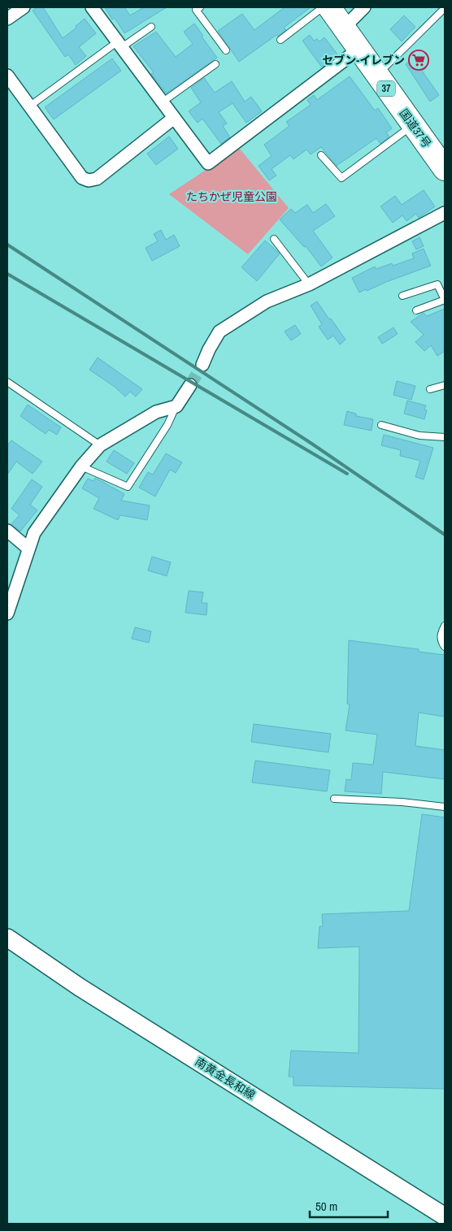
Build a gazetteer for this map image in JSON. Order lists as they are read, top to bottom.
{
  "streets": {
    "highway": ["37", "国道37号"],
    "main road": ["南黄金長和線"]
  },
  "parks": ["たちかぜ児童公園"],
  "places": {
    "supermarket": ["セブン-イレブン"]
  },
  "scale_bar": "50 m"
}
